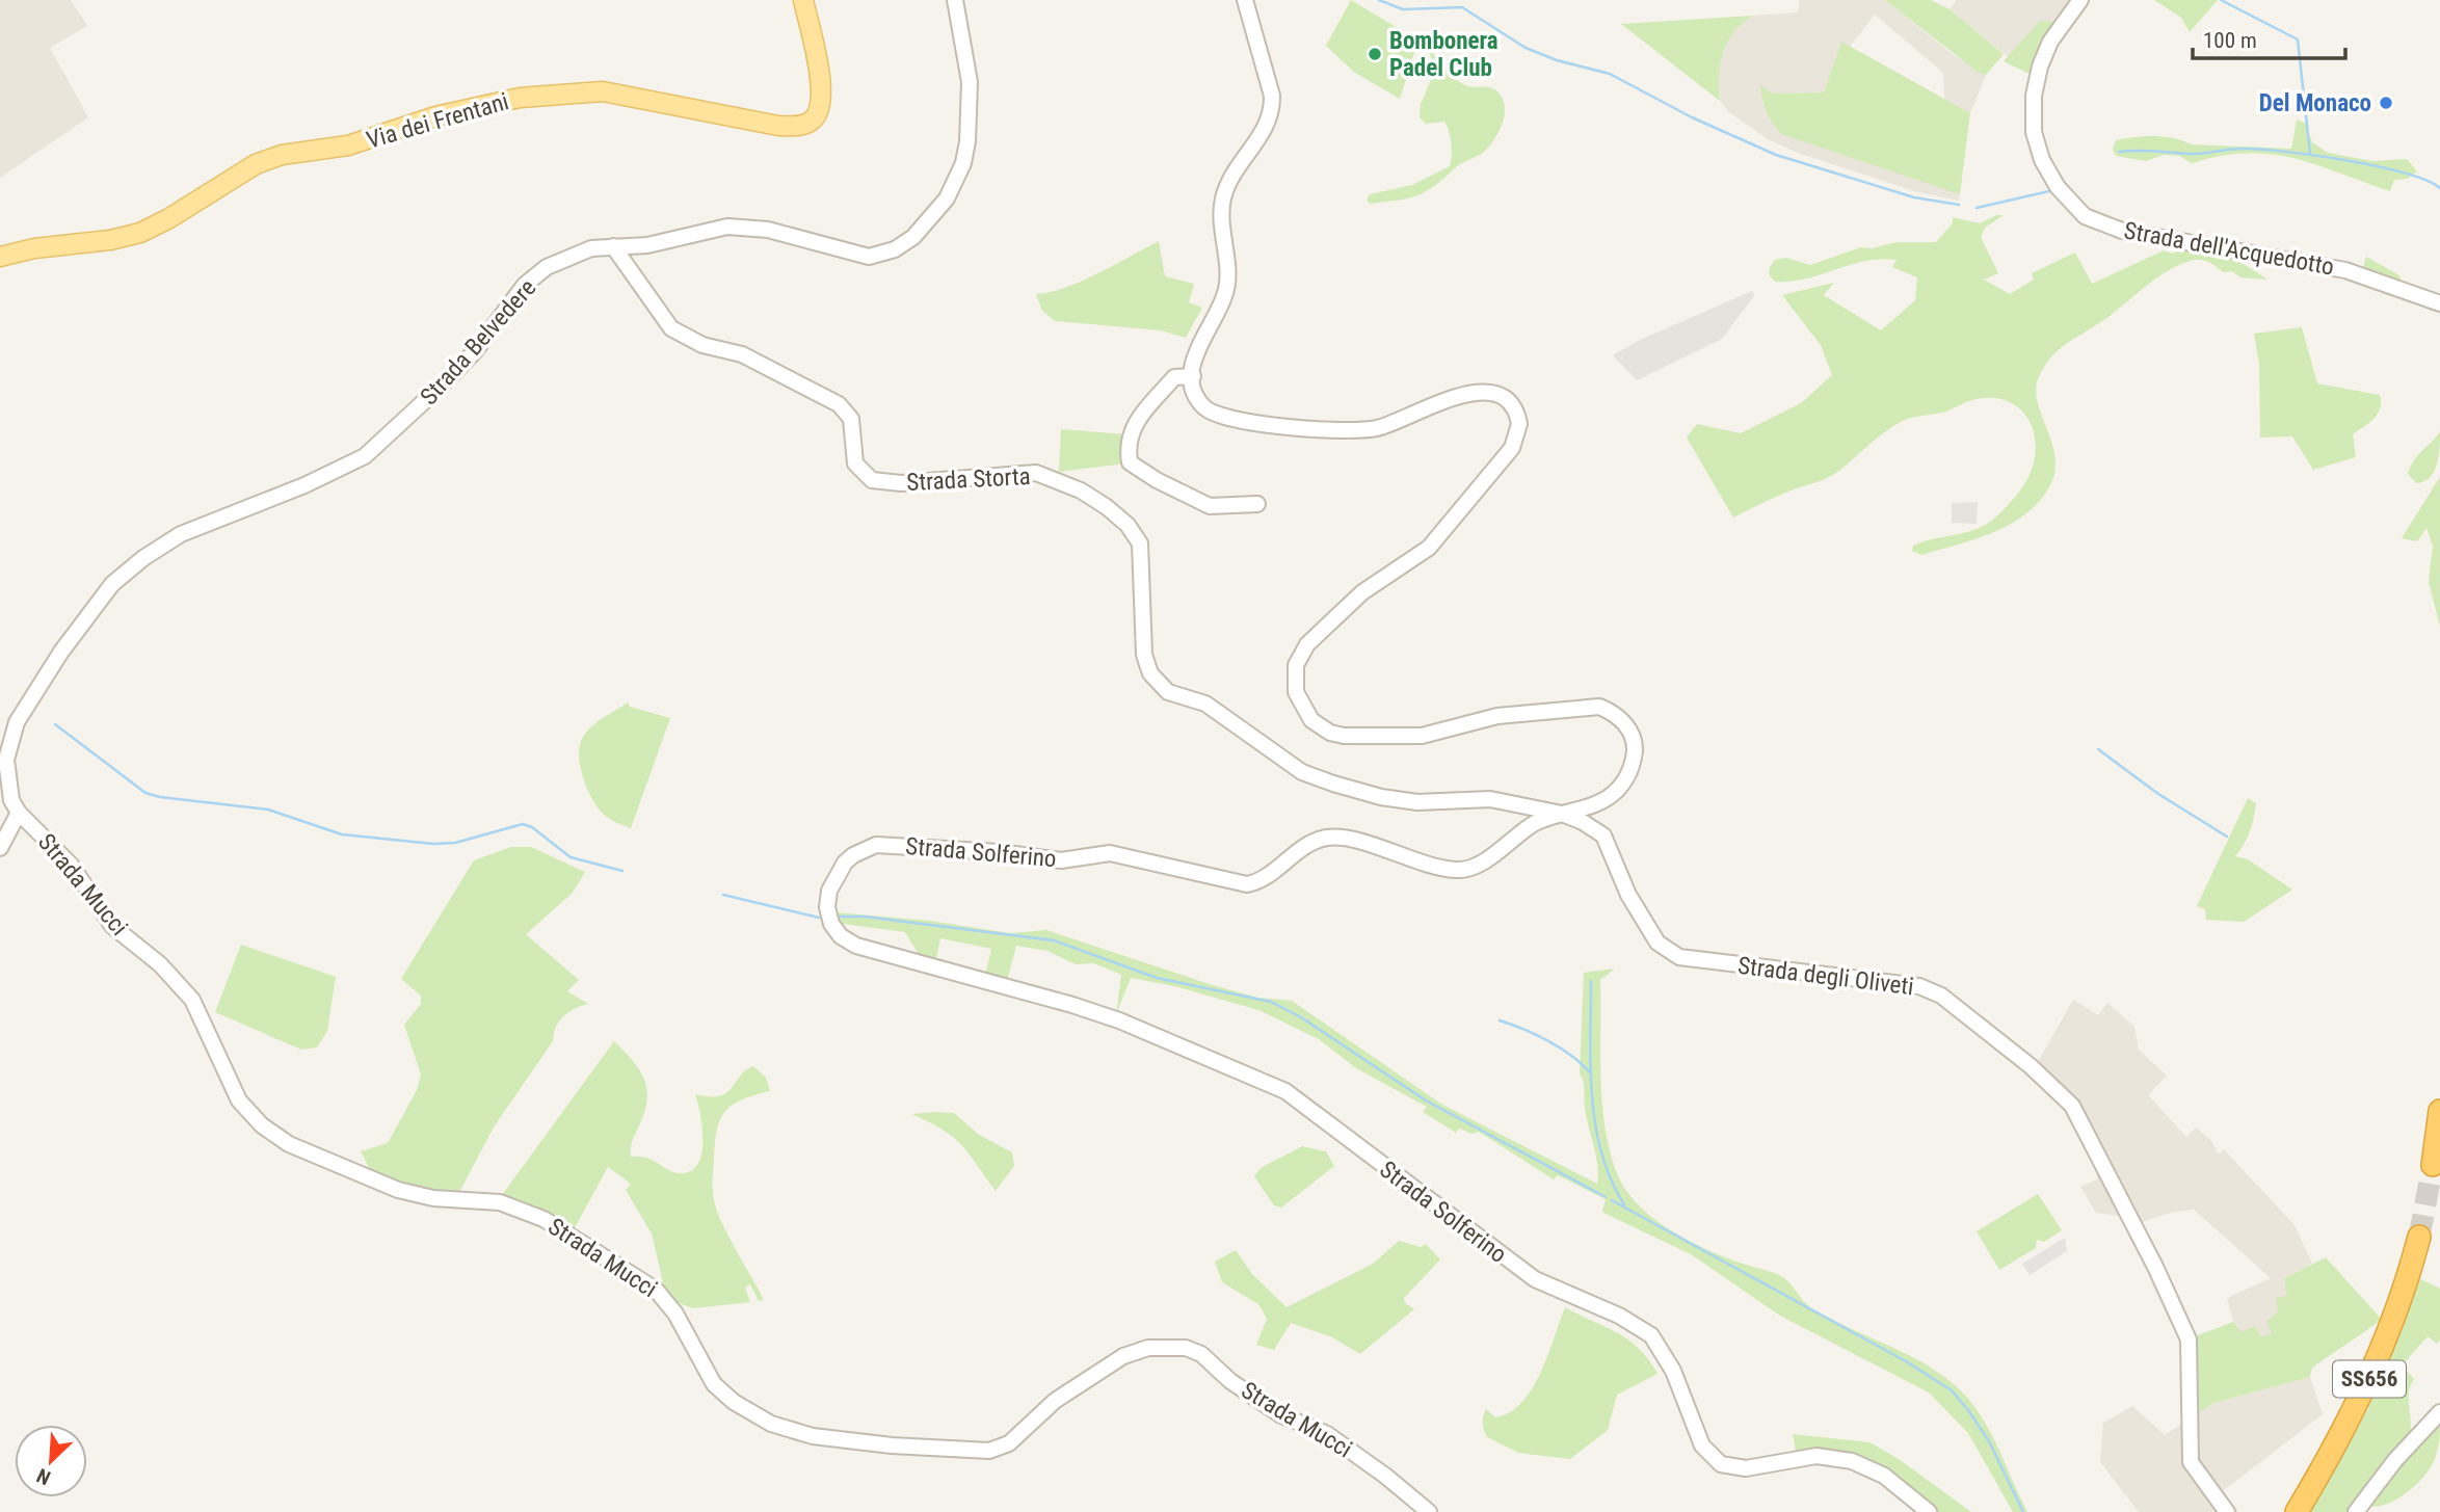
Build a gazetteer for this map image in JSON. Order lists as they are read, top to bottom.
{
  "streets": {
    "highway": ["SS656"],
    "main road": ["Via dei Frentani"],
    "street": [
      "Strada dell'Acquedotto",
      "Strada Belvedere",
      "Strada Storta",
      "Strada Solferino",
      "Strada Mucci",
      "Strada degli Oliveti"
    ]
  },
  "crossings": [
    ["Strada Belvedere", "Strada Storta"],
    ["Strada Belvedere", "Strada Mucci"],
    ["Strada Storta", "Strada Solferino"],
    ["Strada Storta", "Strada degli Oliveti"],
    ["Strada Solferino", "Strada degli Oliveti"]
  ],
  "places": ["Bombonera Padel Club", "Del Monaco"],
  "scale_bar": "100 m",
  "north": "bottom left"
}
